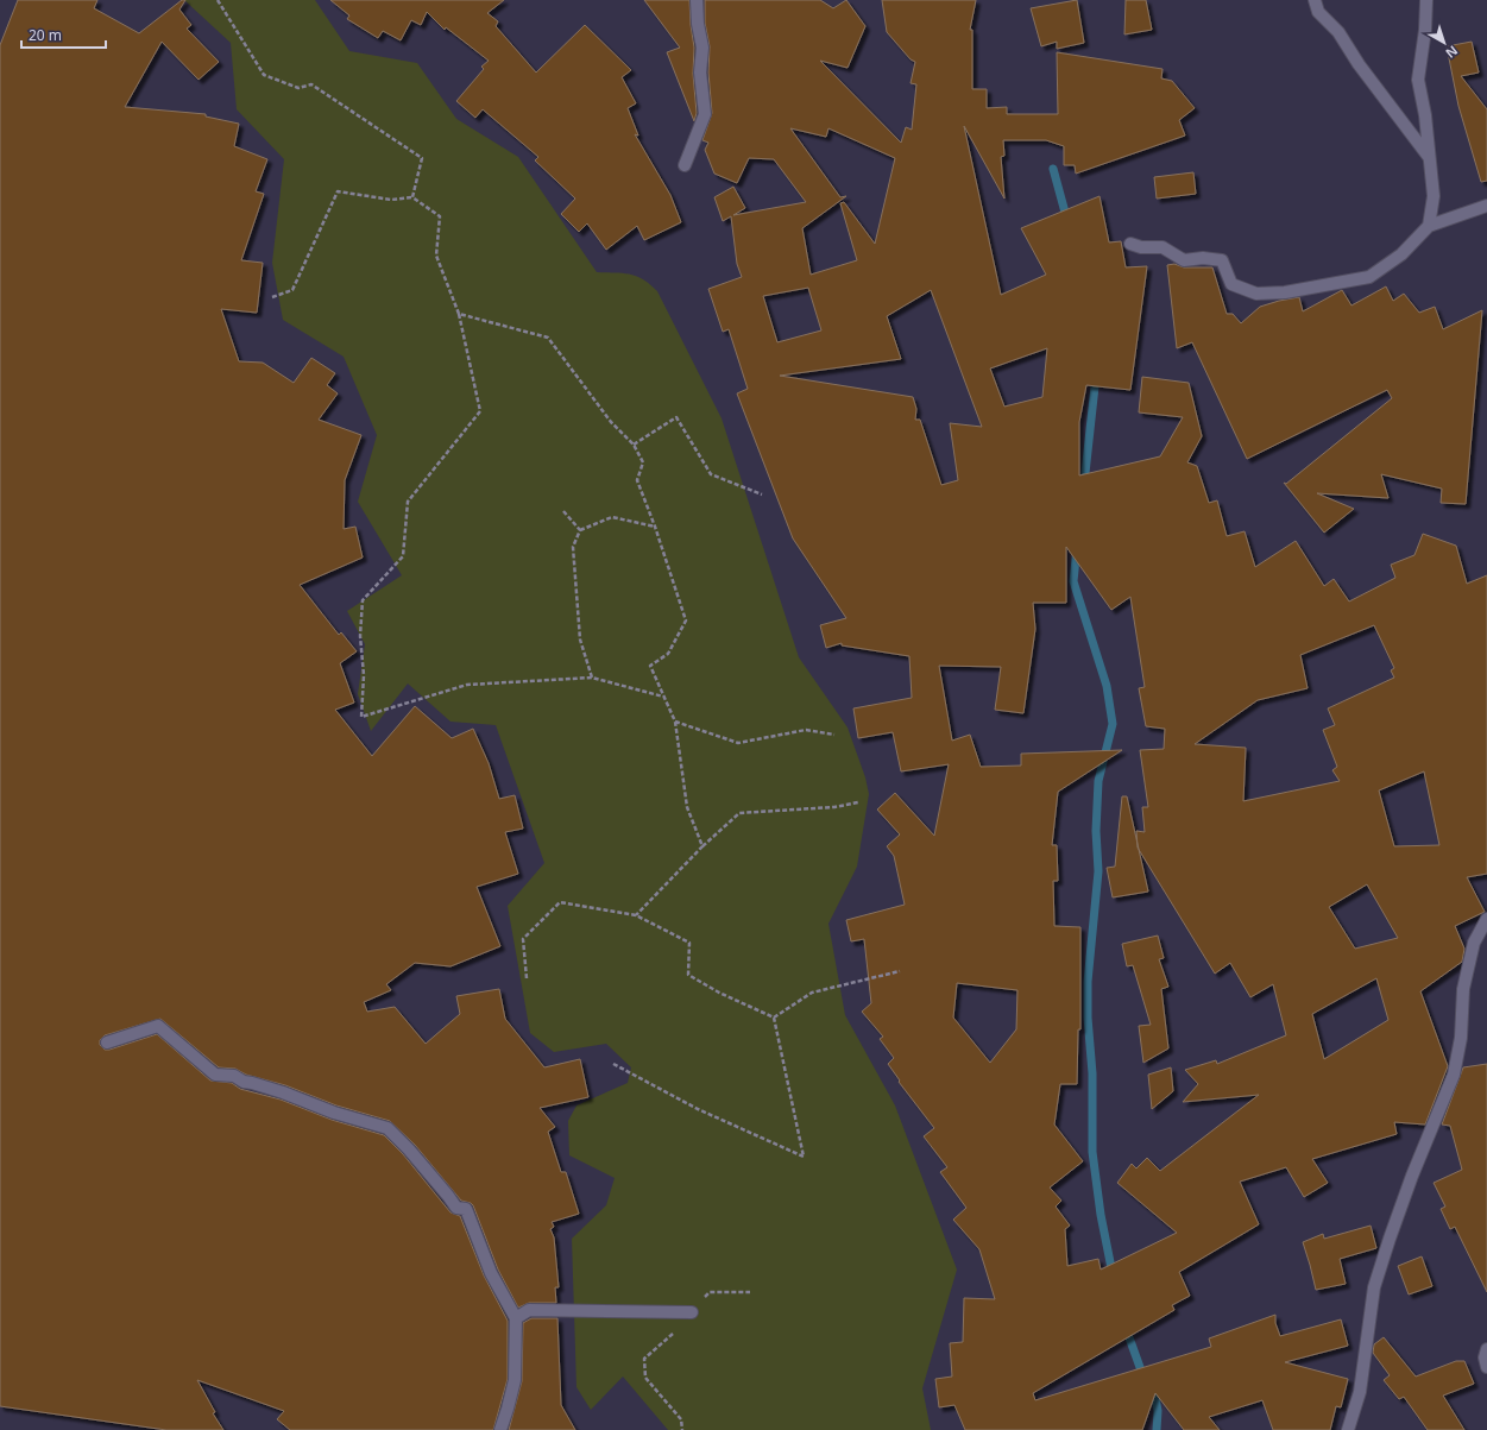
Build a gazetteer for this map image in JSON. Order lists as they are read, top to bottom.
{
  "scale_bar": "20 m",
  "north": "bottom right"
}
